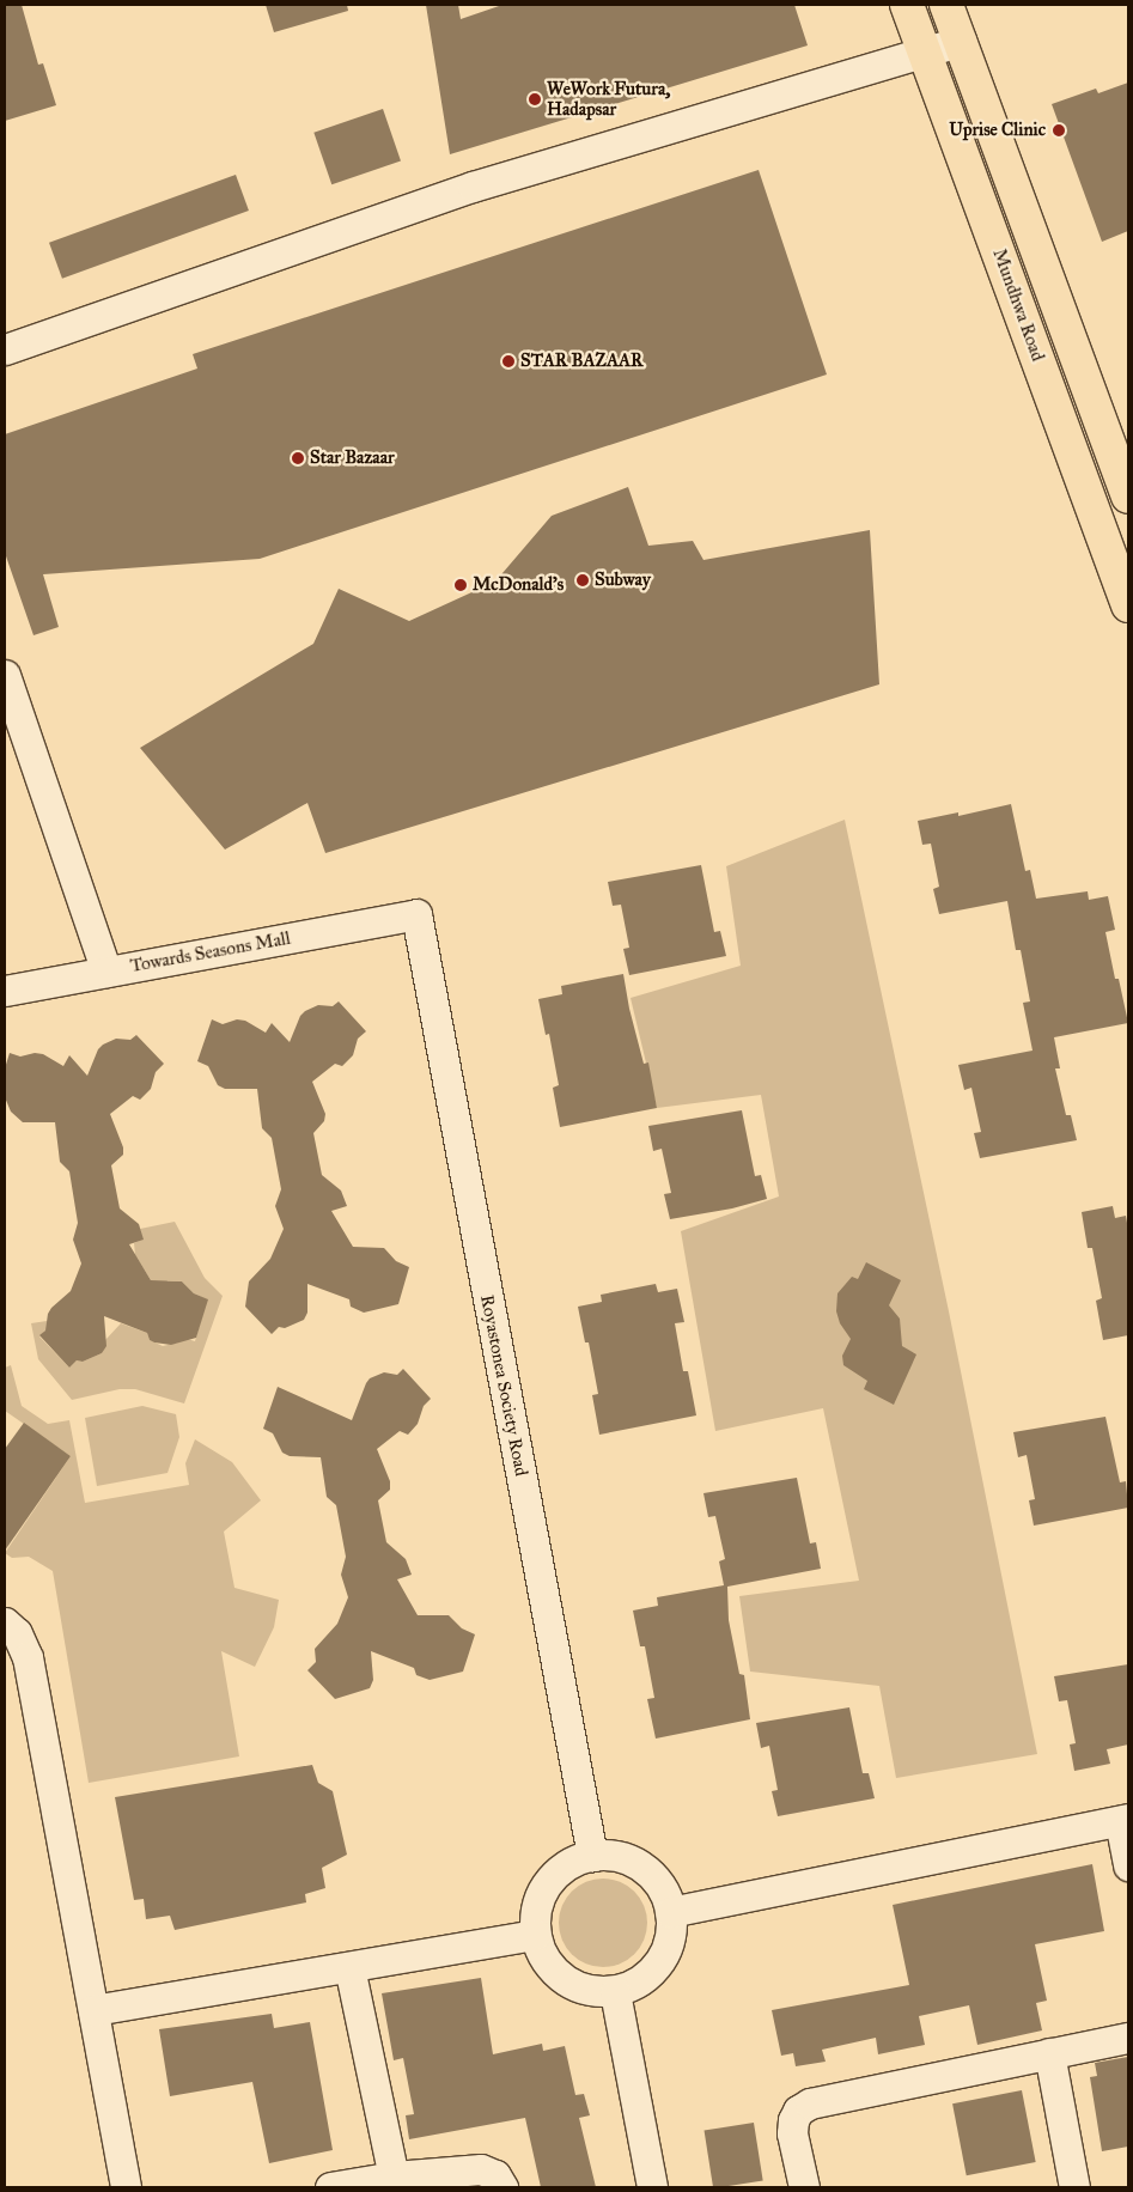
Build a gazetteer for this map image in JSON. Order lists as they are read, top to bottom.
{
  "streets": {
    "highway": ["Mundhwa Road"],
    "street": ["Towards Seasons Mall", "Royastonea Society Road"]
  },
  "crossings": [
    ["Towards Seasons Mall", "Royastonea Society Road"]
  ],
  "places": [
    "WeWork Futura, Hadapsar",
    "Uprise Clinic",
    "STAR BAZAAR",
    "Star Bazaar",
    "Subway",
    "McDonald's"
  ]
}
